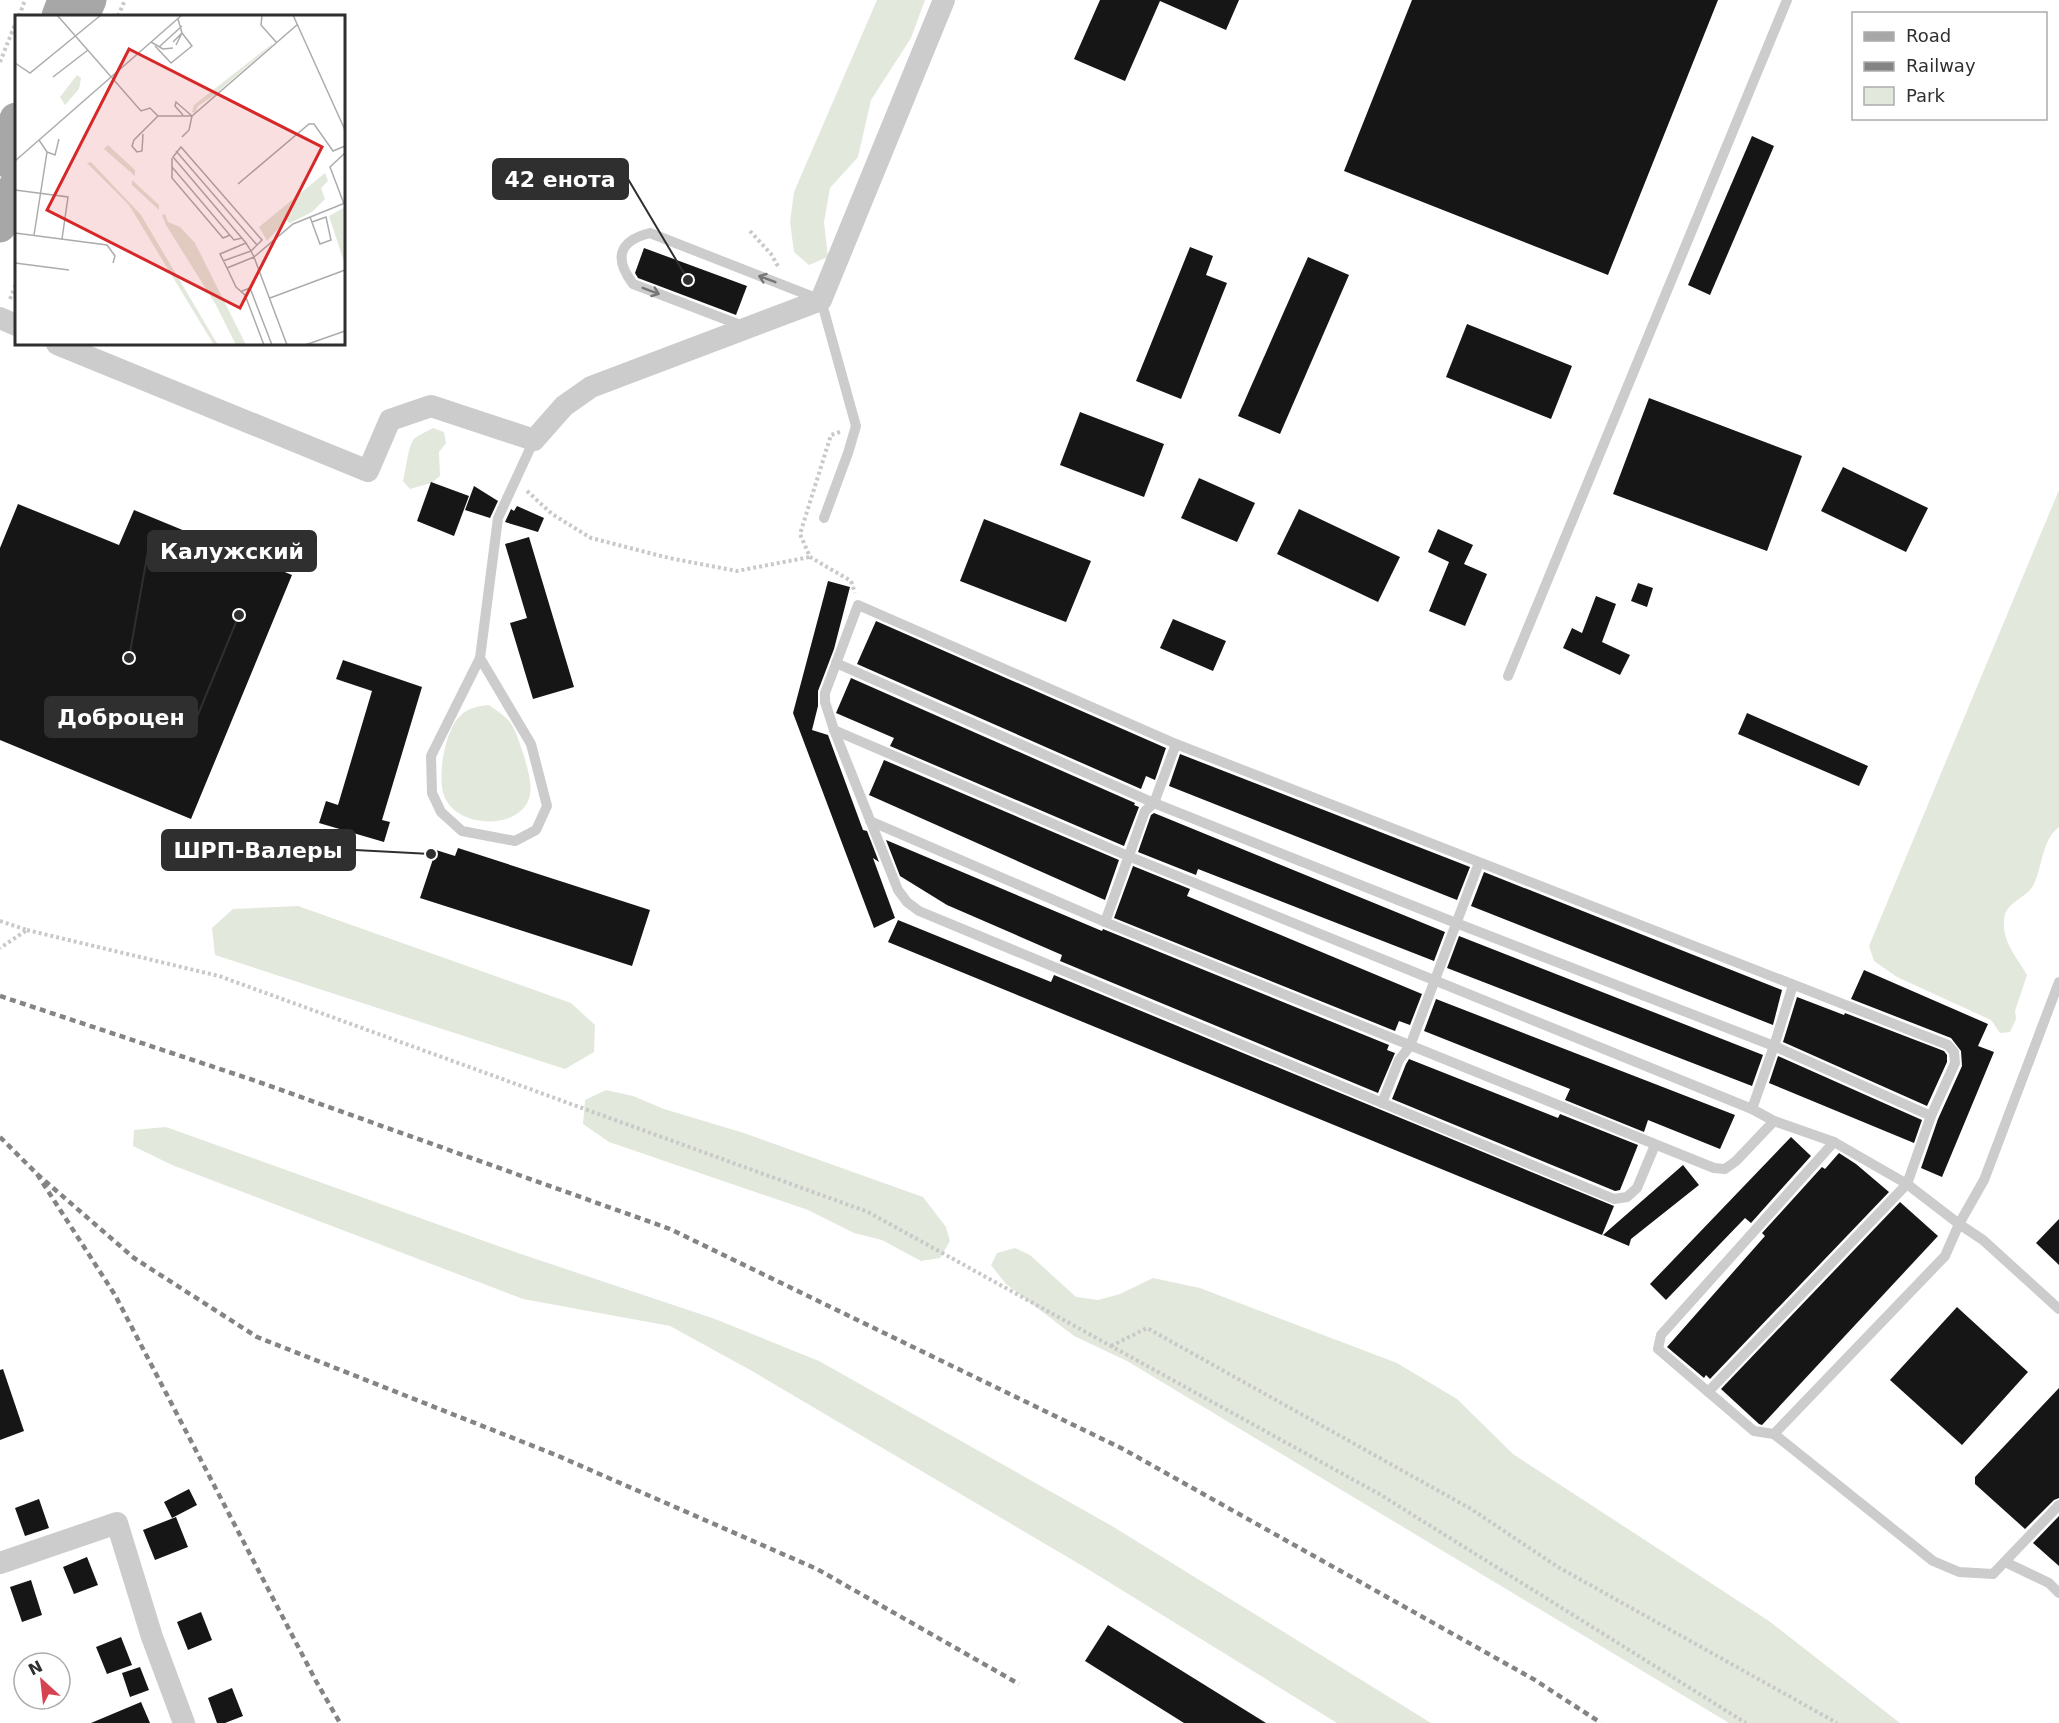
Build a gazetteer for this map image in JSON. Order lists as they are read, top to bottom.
{
  "places": [
    "42 енота",
    "Доброцен",
    "Калужский",
    "ШРП-Валеры"
  ],
  "legend": ["Road", "Railway", "Park"],
  "north": "top left"
}
